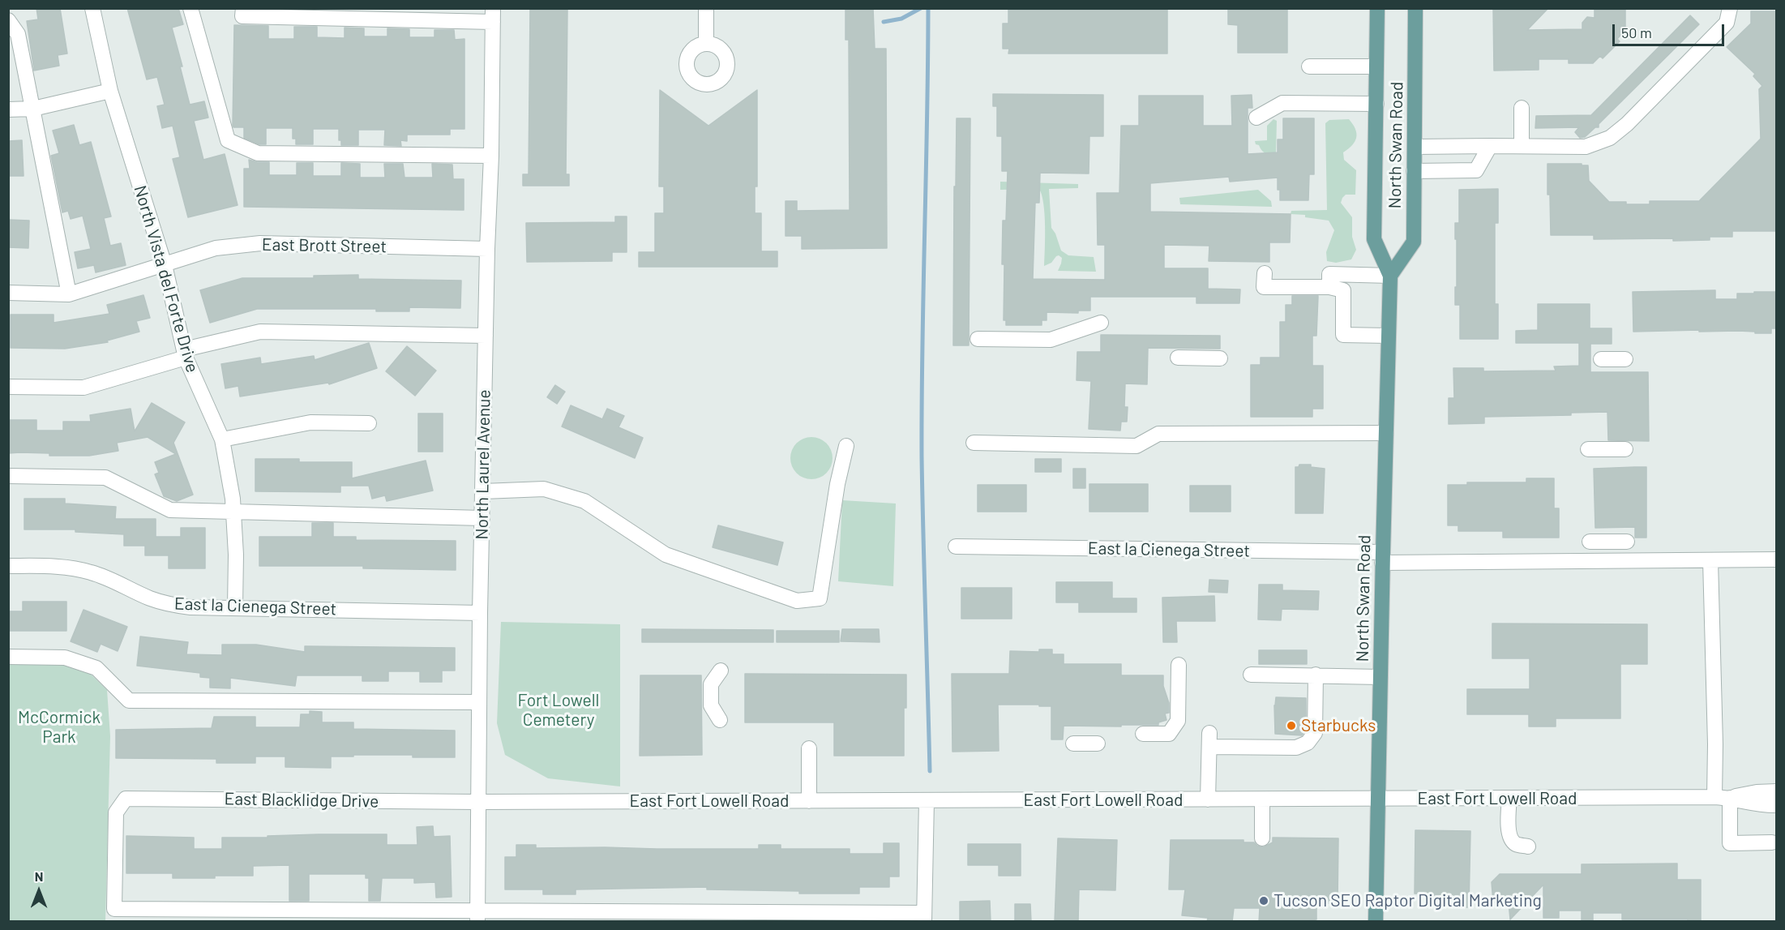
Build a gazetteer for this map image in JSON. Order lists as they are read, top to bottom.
{
  "streets": {
    "main road": ["North Swan Road"],
    "street": [
      "East Brott Street",
      "North Vista del Forte Drive",
      "North Laurel Avenue",
      "East la Cienega Street",
      "East Fort Lowell Road",
      "East Blacklidge Drive"
    ]
  },
  "crossings": [
    ["North Swan Road", "East la Cienega Street"],
    ["North Swan Road", "East Fort Lowell Road"],
    ["East Brott Street", "North Vista del Forte Drive"],
    ["East Brott Street", "North Laurel Avenue"],
    ["North Vista del Forte Drive", "East la Cienega Street"],
    ["North Laurel Avenue", "East la Cienega Street"],
    ["North Laurel Avenue", "East Fort Lowell Road"],
    ["North Laurel Avenue", "East Blacklidge Drive"],
    ["East Fort Lowell Road", "East Blacklidge Drive"]
  ],
  "parks": ["Fort Lowell Cemetery", "McCormick Park"],
  "places": ["Starbucks", "Tucson SEO Raptor Digital Marketing"],
  "scale_bar": "50 m",
  "north": "top"
}
